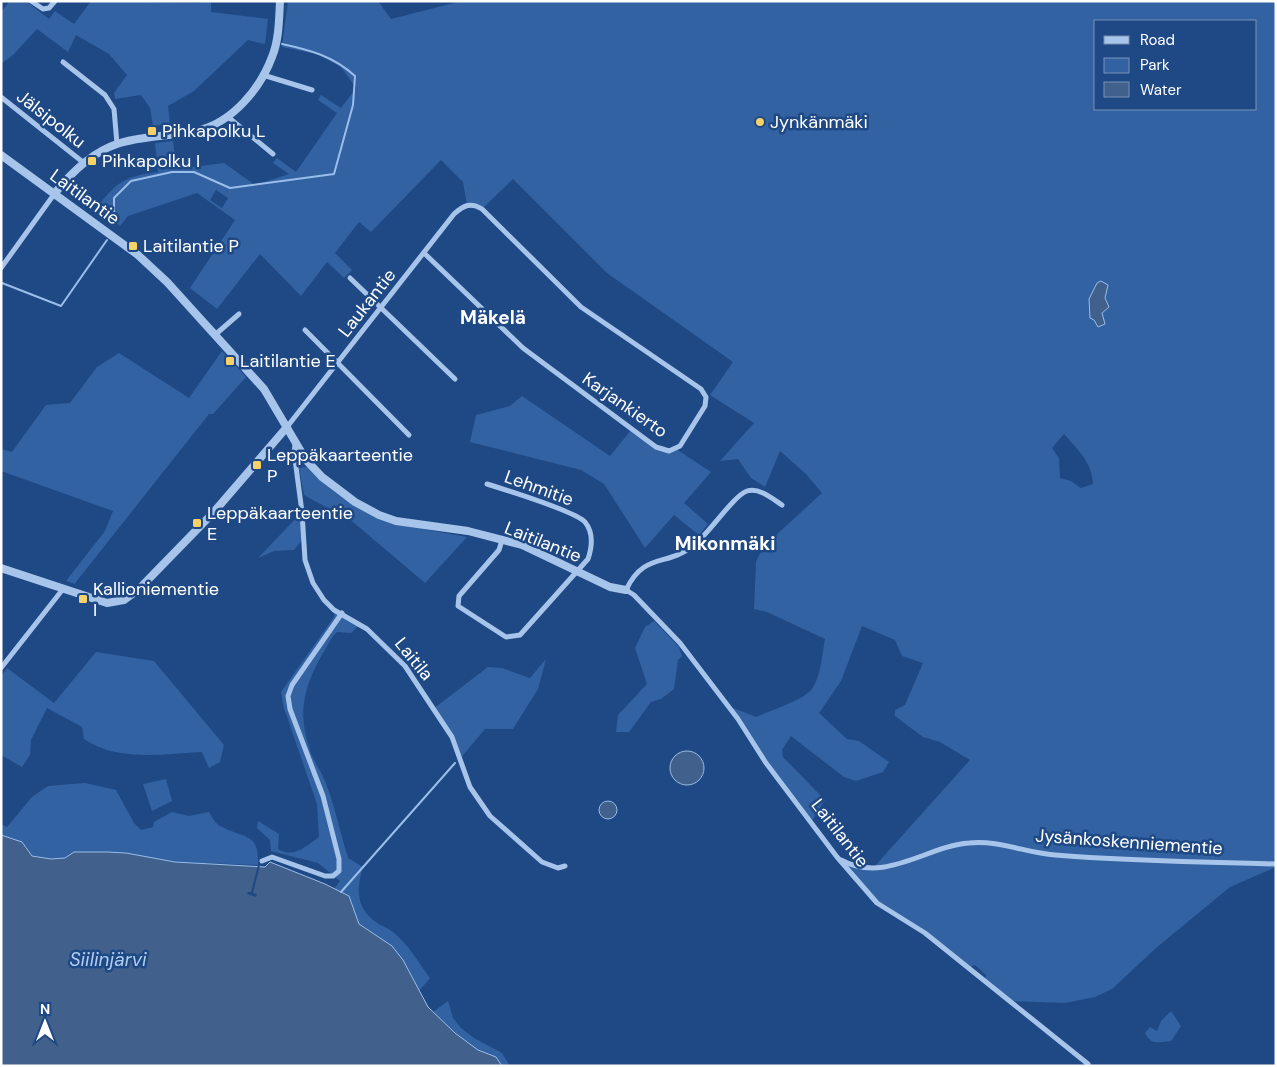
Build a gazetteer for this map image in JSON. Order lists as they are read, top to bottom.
{
  "streets": {
    "street": [
      "Jälsipolku",
      "Laitilantie",
      "Laukantie",
      "Karjankierto",
      "Lehmitie",
      "Laitila",
      "Jysänkoskenniementie"
    ]
  },
  "crossings": [
    ["Laitilantie", "Laukantie"],
    ["Laitilantie", "Lehmitie"],
    ["Laitilantie", "Laitila"],
    ["Laitilantie", "Jysänkoskenniementie"],
    ["Laukantie", "Karjankierto"]
  ],
  "districts": ["Mäkelä", "Mikonmäki"],
  "water": ["Siilinjärvi"],
  "places": {
    "other": ["Jynkänmäki"],
    "transit": [
      "Pihkapolku L",
      "Pihkapolku I",
      "Laitilantie P",
      "Laitilantie E",
      "Leppäkaarteentie P",
      "Leppäkaarteentie E",
      "Kallioniementie I"
    ]
  },
  "legend": ["Road", "Park", "Water"],
  "north": "top"
}
